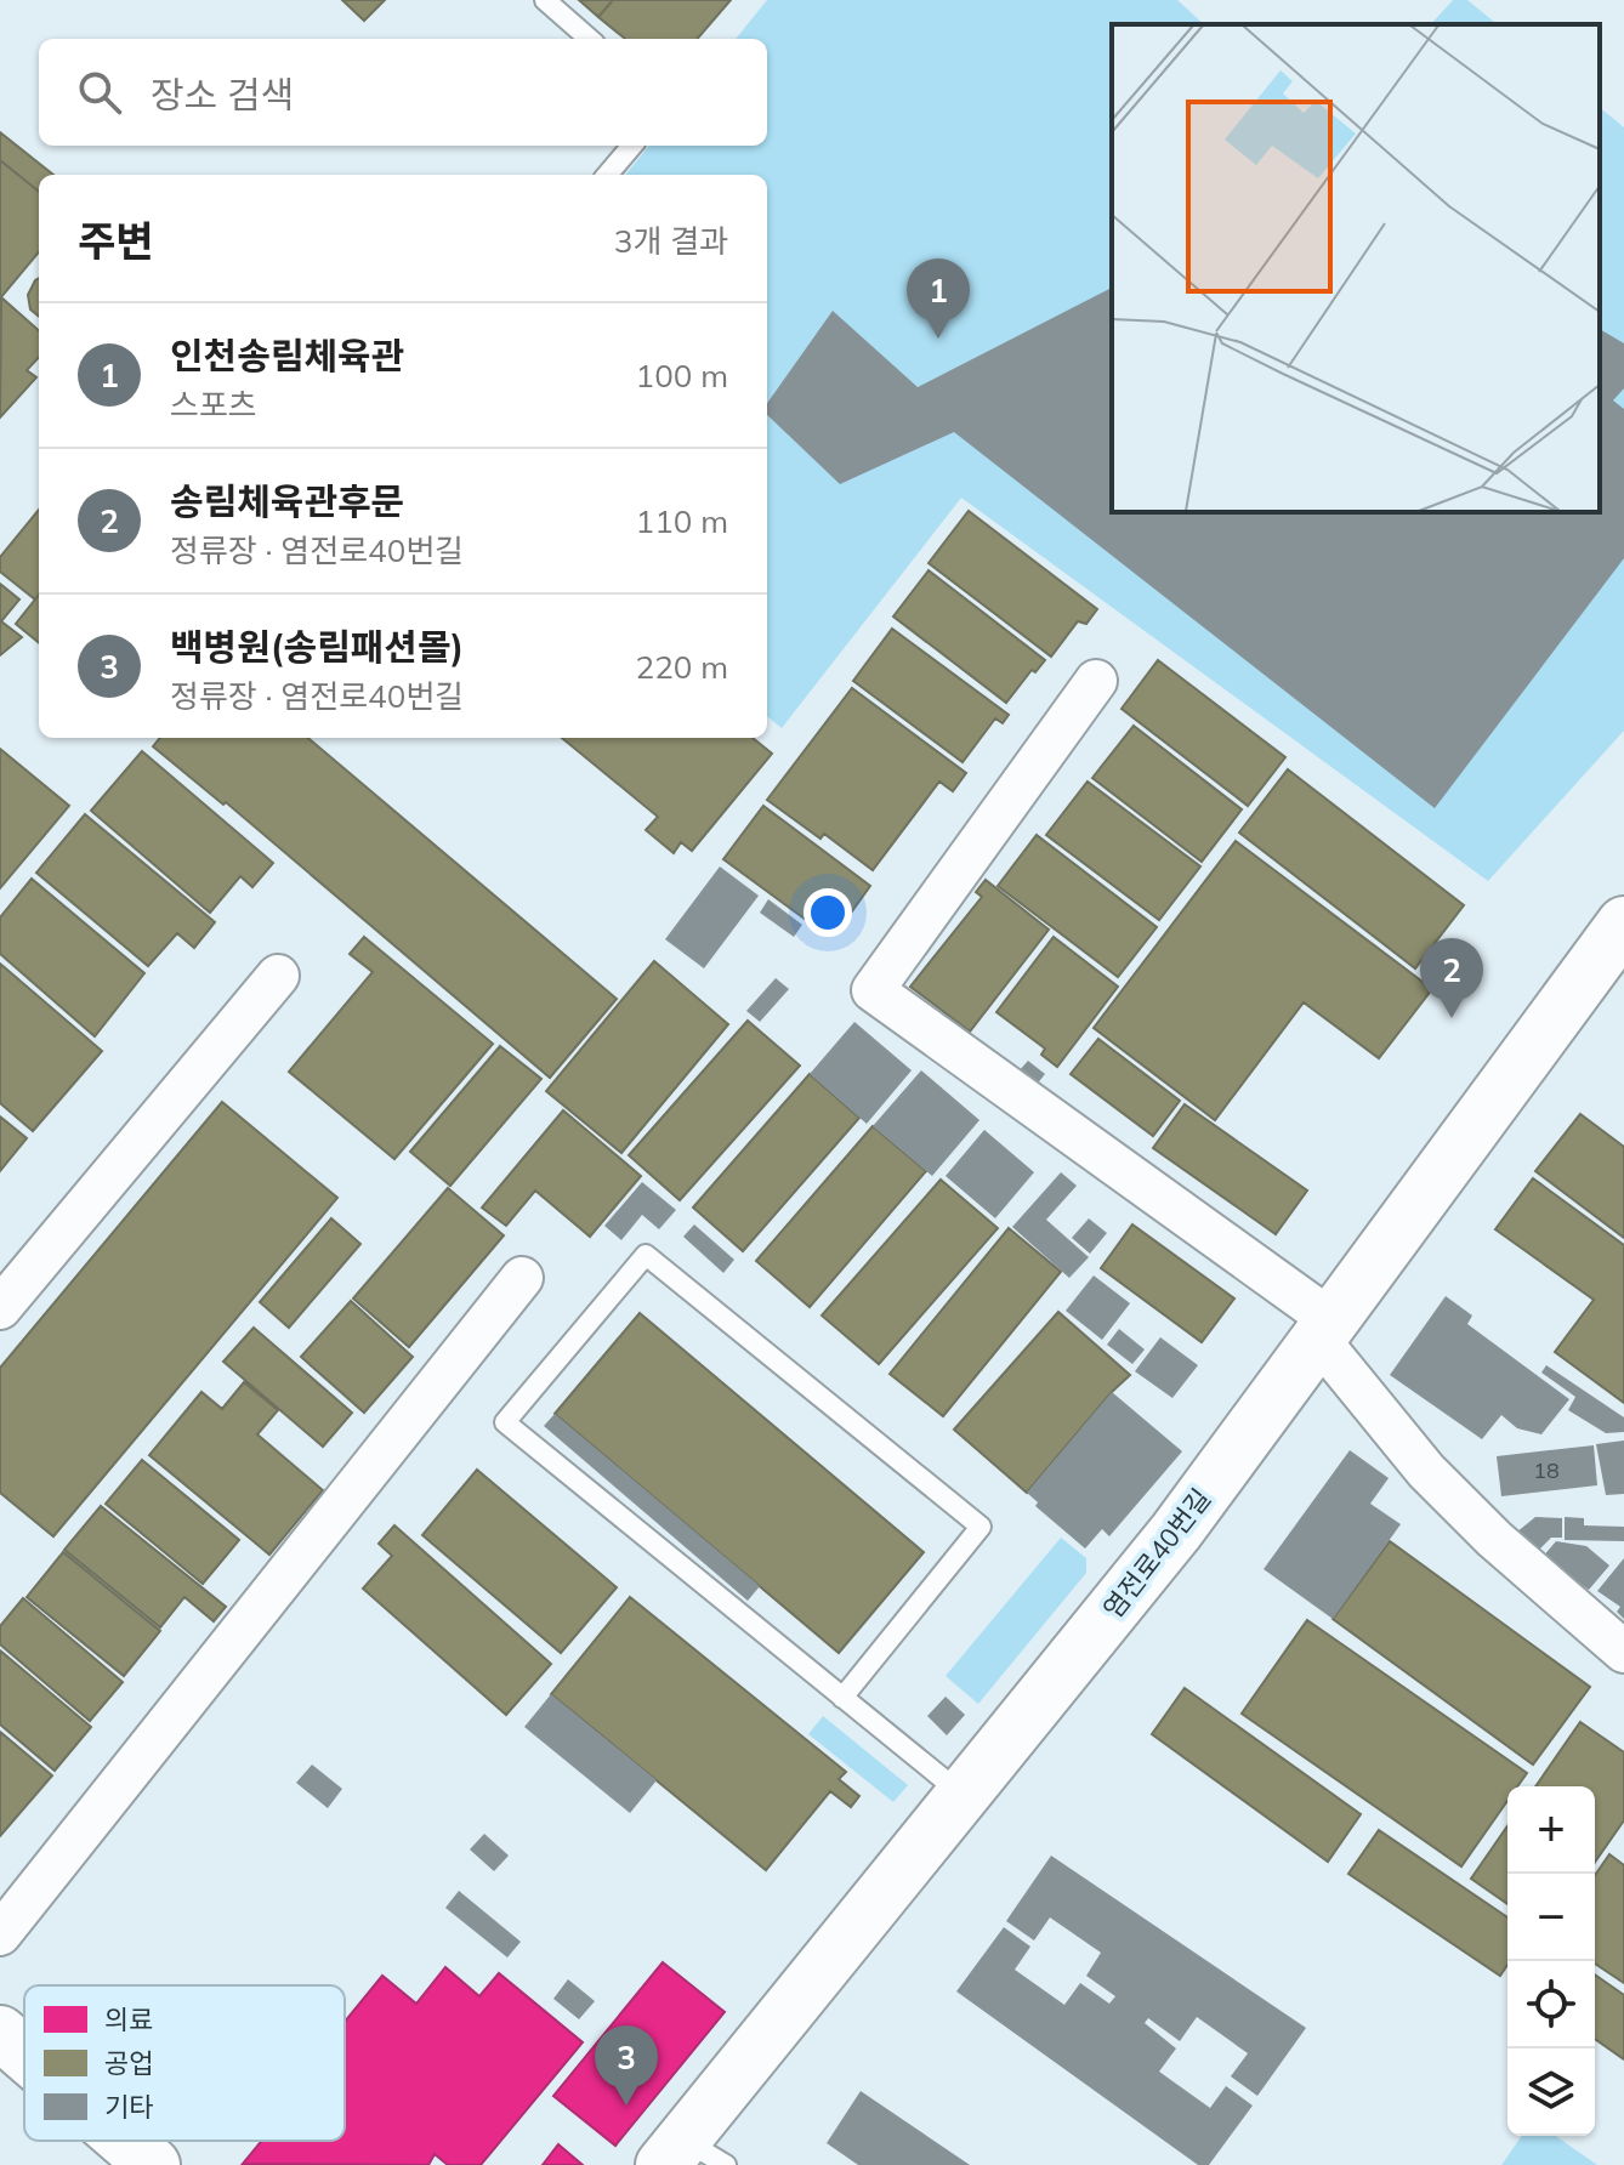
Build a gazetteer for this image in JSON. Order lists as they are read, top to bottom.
{
  "streets": {
    "street": ["염전로40번길"]
  },
  "house_numbers": ["18"],
  "legend": ["의료", "공업", "기타"],
  "page": {
    "search": "장소 검색",
    "heading": ["주변", "3개 결과"],
    "pins": ["1", "2", "3"],
    "list": [
      {
        "mark": "1",
        "name": "인천송림체육관",
        "note": "스포츠",
        "value": "100 m"
      },
      {
        "mark": "2",
        "name": "송림체육관후문",
        "note": "정류장 · 염전로40번길",
        "value": "110 m"
      },
      {
        "mark": "3",
        "name": "백병원(송림패션몰)",
        "note": "정류장 · 염전로40번길",
        "value": "220 m"
      }
    ],
    "map_buttons": ["+", "−"]
  }
}
